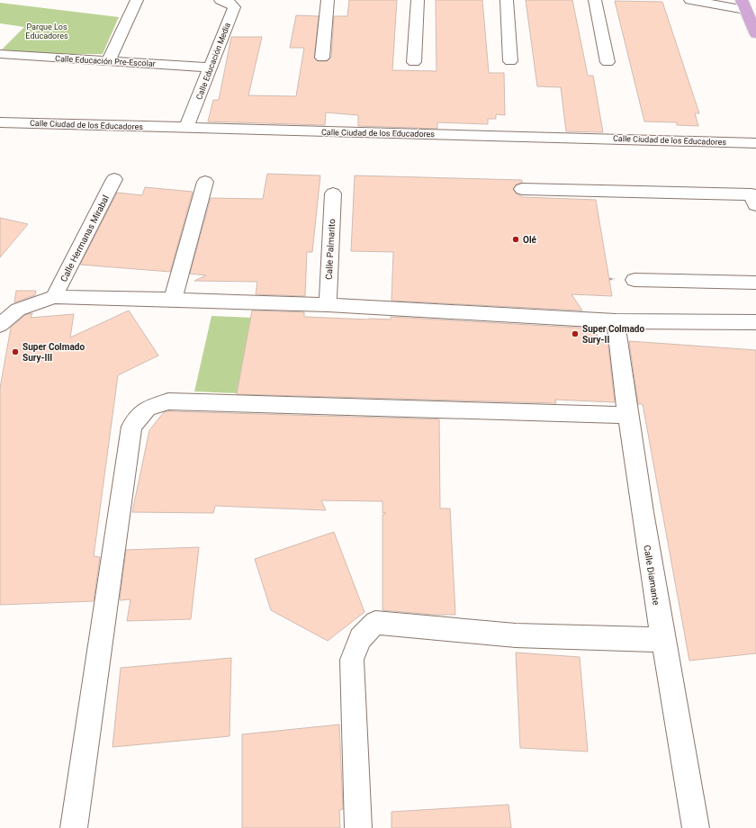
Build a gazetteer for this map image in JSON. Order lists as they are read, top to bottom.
{
  "streets": {
    "street": [
      "Calle Educación Pre-Escolar",
      "Calle Educación Media",
      "Calle Ciudad de los Educadores",
      "Calle Hermanas Mirabal",
      "Calle Palmarito",
      "Calle Diamante"
    ]
  },
  "crossings": [
    ["Calle Educación Pre-Escolar", "Calle Educación Media"],
    ["Calle Educación Media", "Calle Ciudad de los Educadores"]
  ],
  "parks": ["Parque Los Educadores"],
  "places": ["Olé", "Super Colmado Sury-II", "Super Colmado Sury-III"]
}
